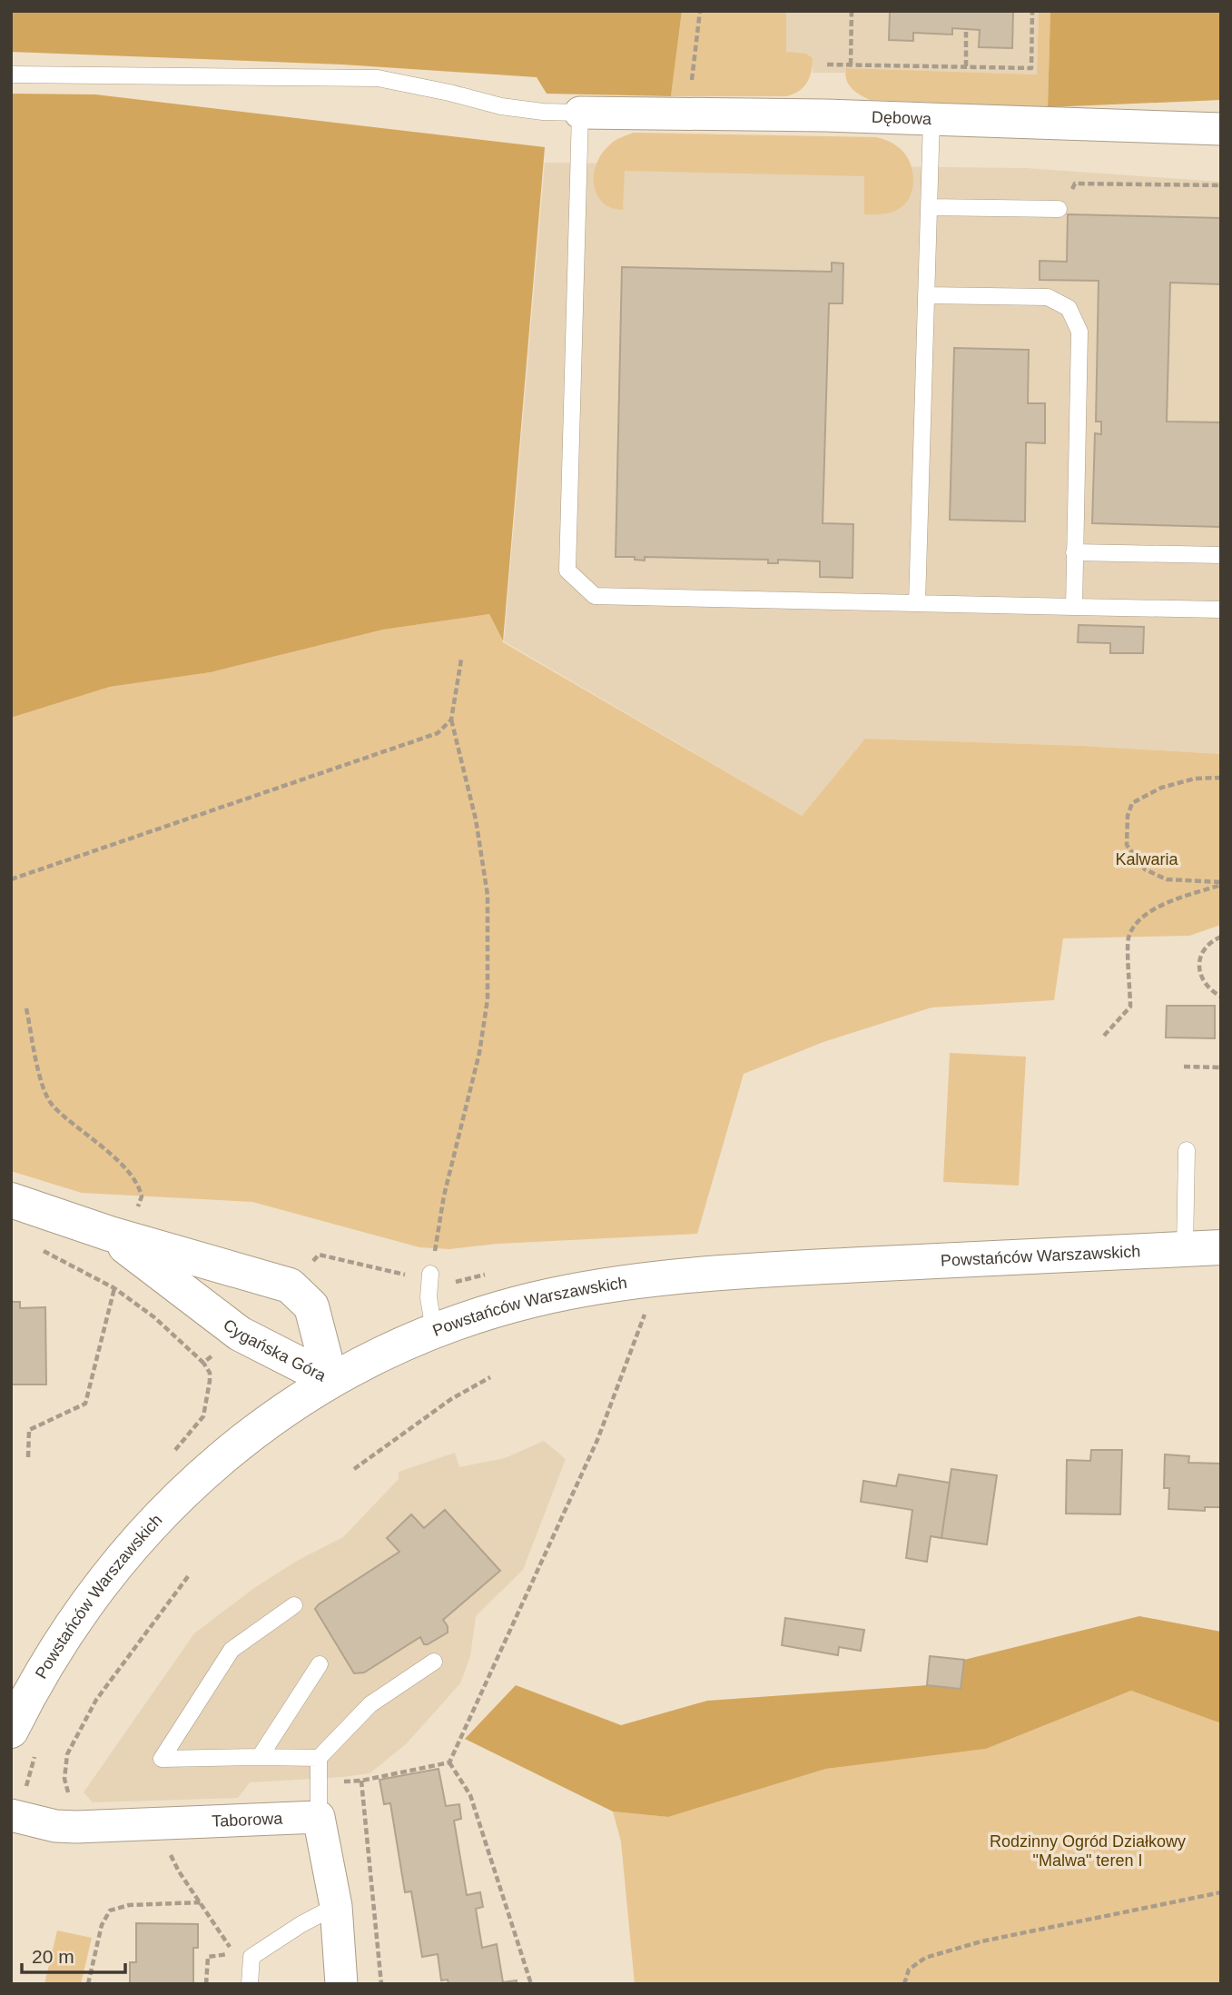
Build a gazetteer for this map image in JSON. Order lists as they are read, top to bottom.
{
  "streets": {
    "street": [
      "Dębowa",
      "Powstańców Warszawskich",
      "Cygańska Góra",
      "Taborowa"
    ]
  },
  "crossings": [
    ["Powstańców Warszawskich", "Cygańska Góra"]
  ],
  "parks": ["Kalwaria", "Rodzinny Ogród Działkowy \"Malwa\" teren I"],
  "scale_bar": "20 m"
}
